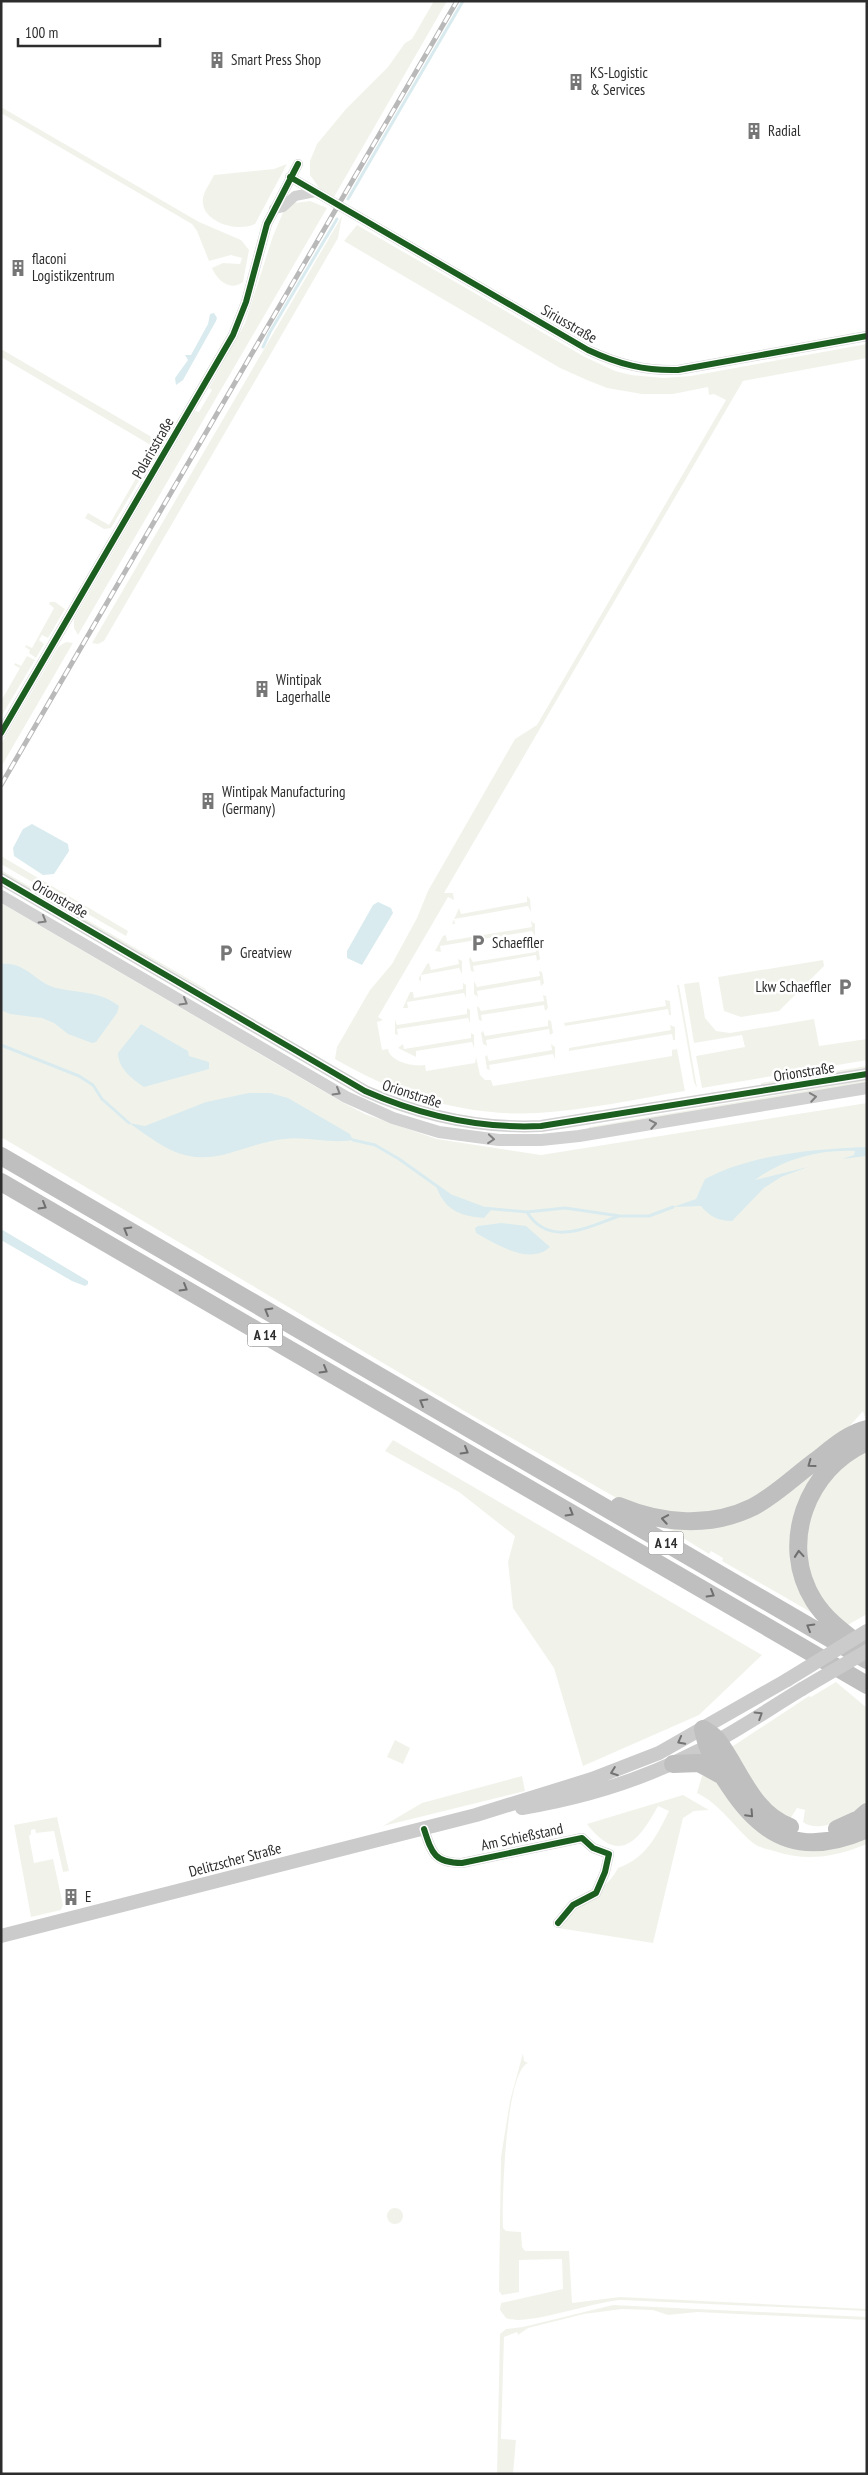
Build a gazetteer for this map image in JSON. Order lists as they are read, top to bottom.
{
  "streets": {
    "highway": ["A 14"],
    "main road": ["Delitzscher Straße"],
    "street": [
      "Siriusstraße",
      "Polarisstraße",
      "Orionstraße",
      "Am Schießstand"
    ]
  },
  "crossings": [
    ["Siriusstraße", "Polarisstraße"],
    ["Am Schießstand", "Delitzscher Straße"]
  ],
  "places": {
    "building": [
      "Smart Press Shop",
      "KS-Logistic & Services",
      "Radial",
      "flaconi Logistikzentrum",
      "Wintipak Lagerhalle",
      "Wintipak Manufacturing (Germany)",
      "E"
    ],
    "parking": ["Schaeffler", "Greatview", "Lkw Schaeffler"]
  },
  "scale_bar": "100 m"
}
